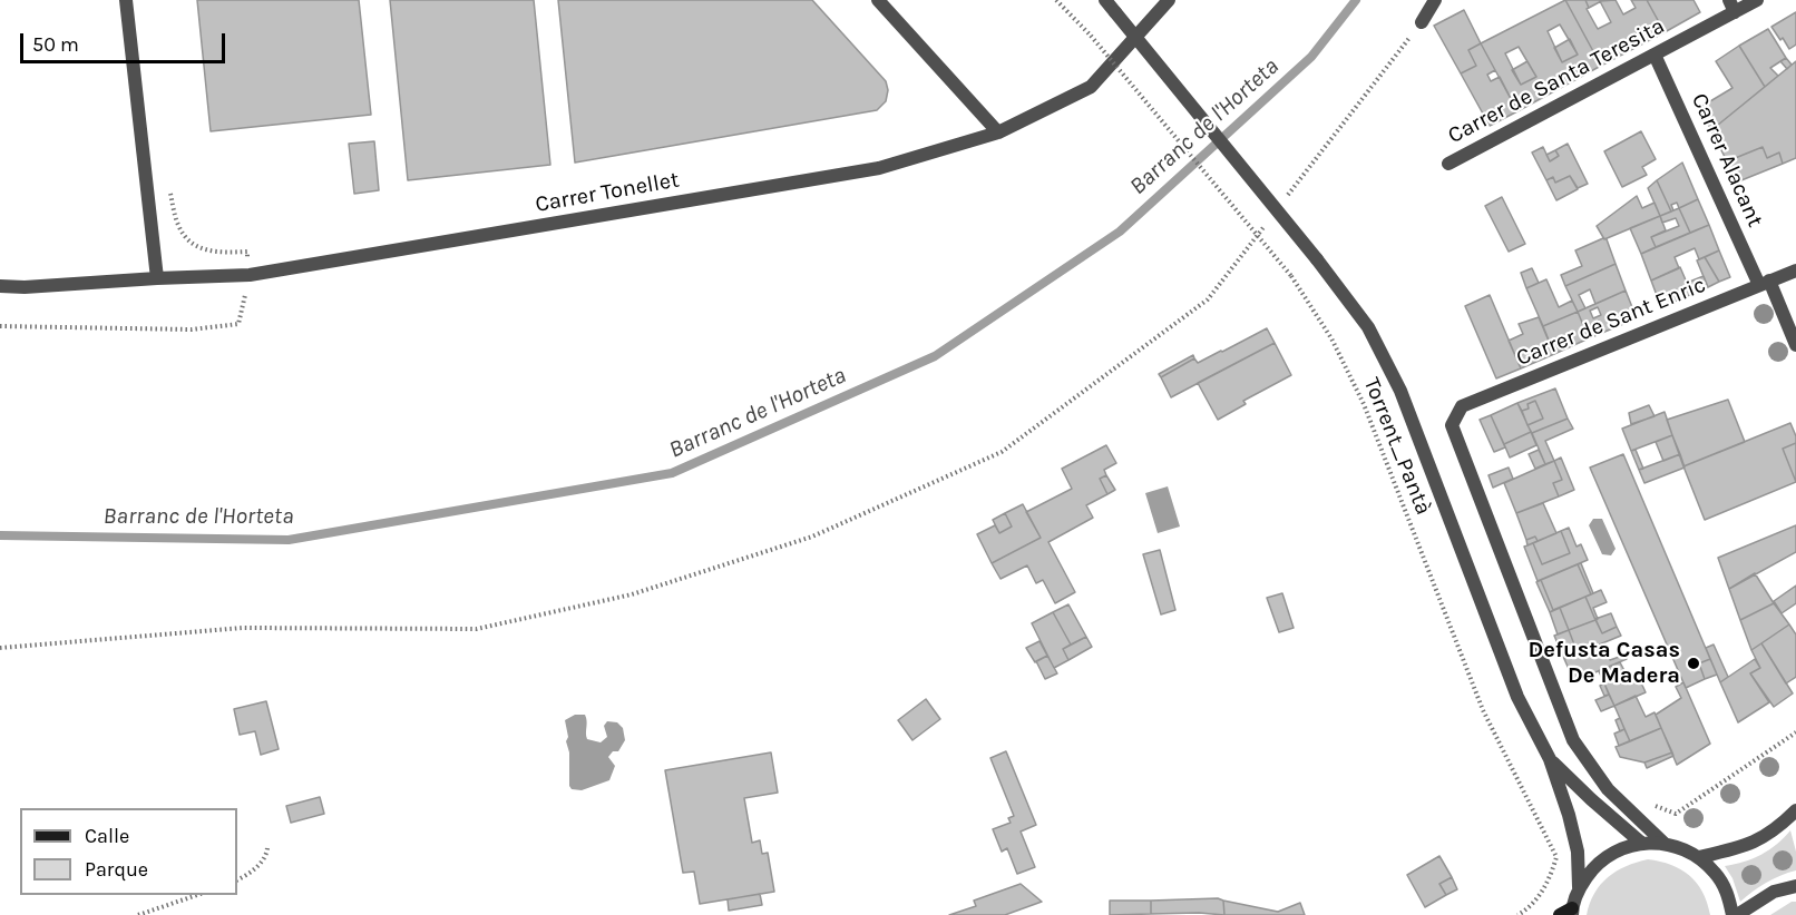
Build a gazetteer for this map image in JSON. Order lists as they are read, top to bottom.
{
  "streets": {
    "street": [
      "Carrer de Santa Teresita",
      "Carrer Alacant",
      "Carrer Tonellet",
      "Carrer de Sant Enric"
    ],
    "path": ["Torrent_Pantà"]
  },
  "crossings": [
    ["Carrer de Santa Teresita", "Carrer Alacant"],
    ["Carrer Alacant", "Carrer de Sant Enric"]
  ],
  "water": ["Barranc de l'Horteta"],
  "places": ["Defusta Casas De Madera"],
  "legend": ["Calle", "Parque"],
  "scale_bar": "50 m"
}
